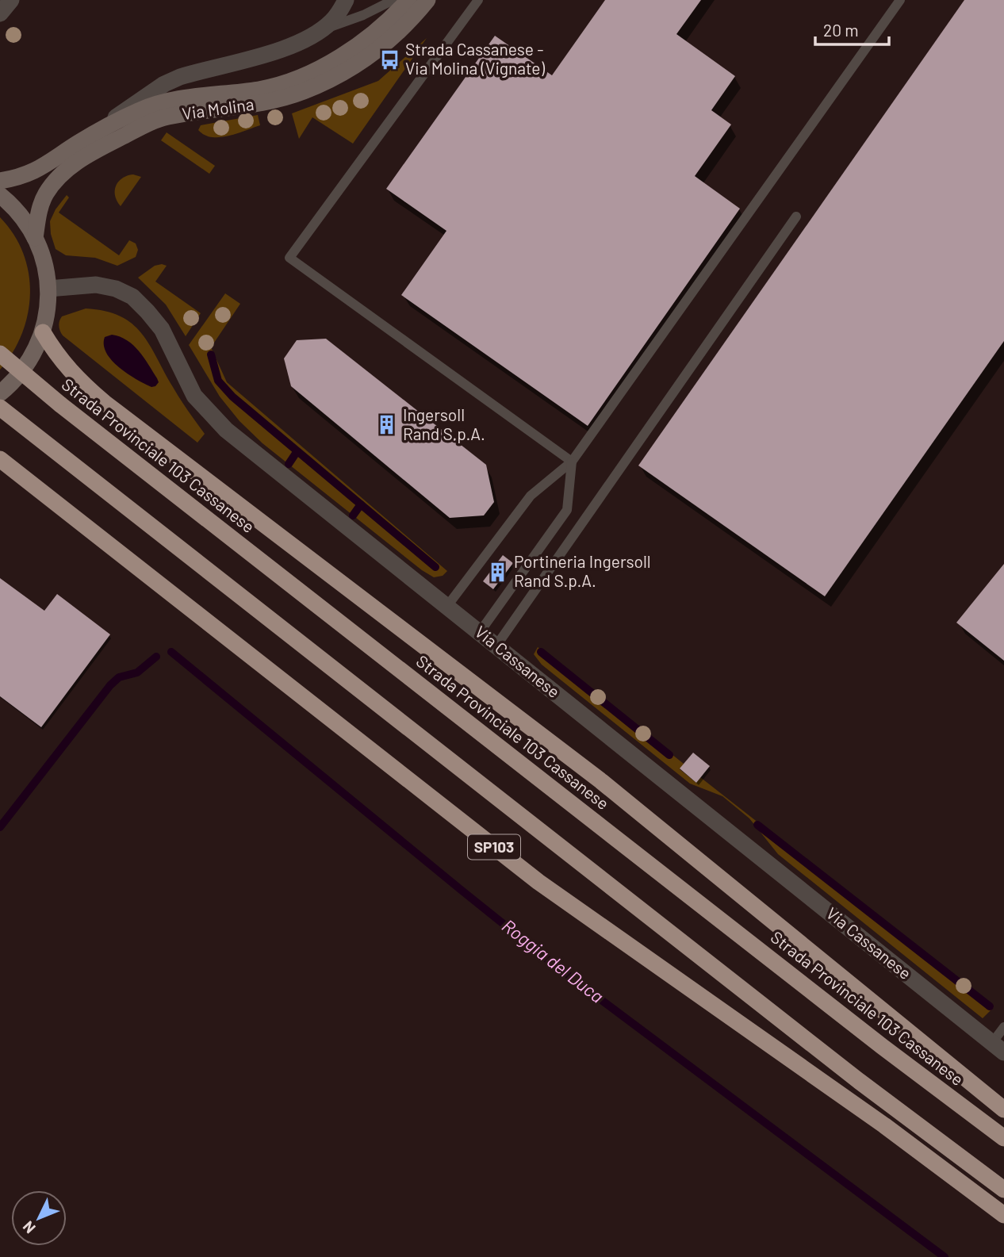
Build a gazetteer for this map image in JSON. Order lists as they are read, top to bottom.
{
  "streets": {
    "highway": ["Strada Provinciale 103 Cassanese", "SP103"],
    "main road": ["Via Molina"],
    "street": ["Via Cassanese"]
  },
  "water": ["Roggia del Duca"],
  "places": {
    "bus stop": ["Strada Cassanese - Via Molina (Vignate)"],
    "building": ["Ingersoll Rand S.p.A.", "Portineria Ingersoll Rand S.p.A."]
  },
  "scale_bar": "20 m",
  "north": "bottom left"
}
